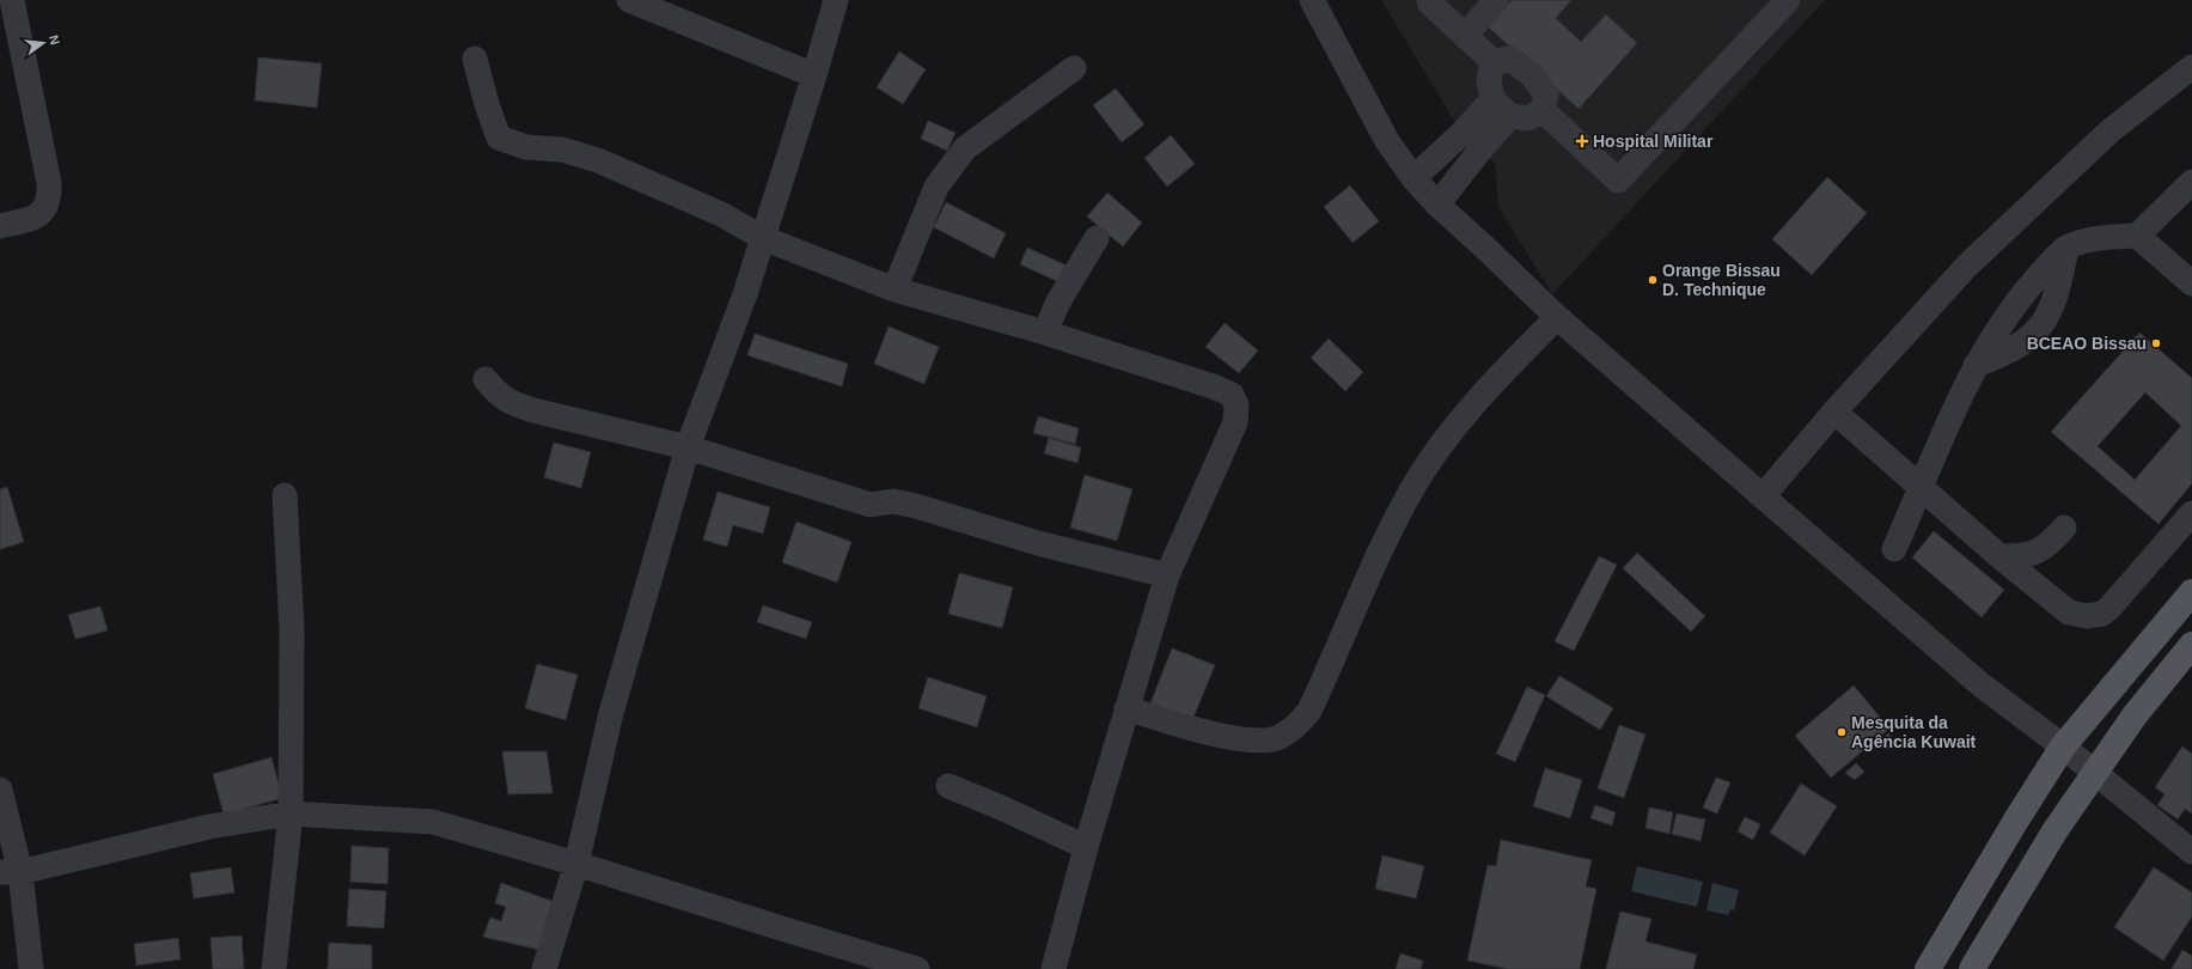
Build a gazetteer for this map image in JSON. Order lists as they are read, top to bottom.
{
  "places": {
    "health": ["Hospital Militar"],
    "other": ["Orange Bissau D. Technique", "BCEAO Bissau", "Mesquita da Agência Kuwait"]
  },
  "north": "right"
}
